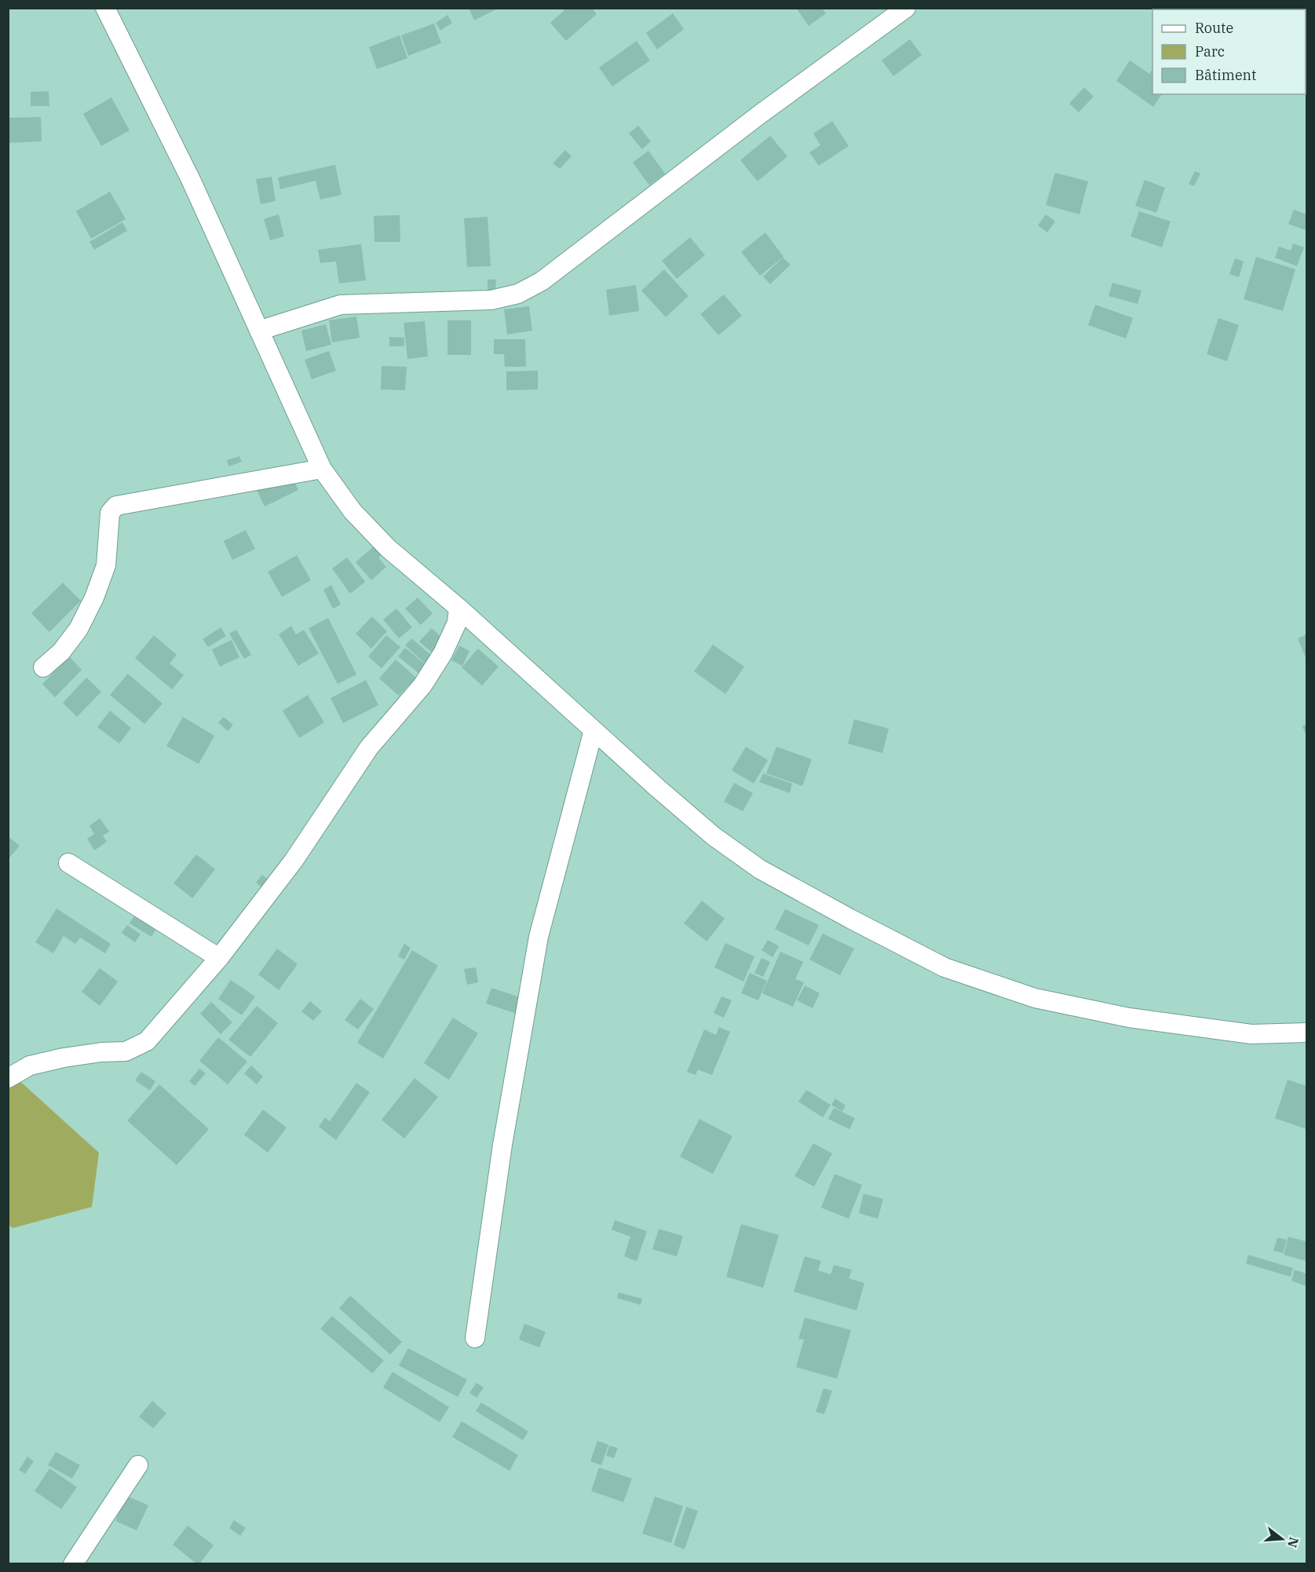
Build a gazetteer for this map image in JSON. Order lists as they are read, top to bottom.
{
  "legend": ["Route", "Parc", "Bâtiment"],
  "north": "right"
}
